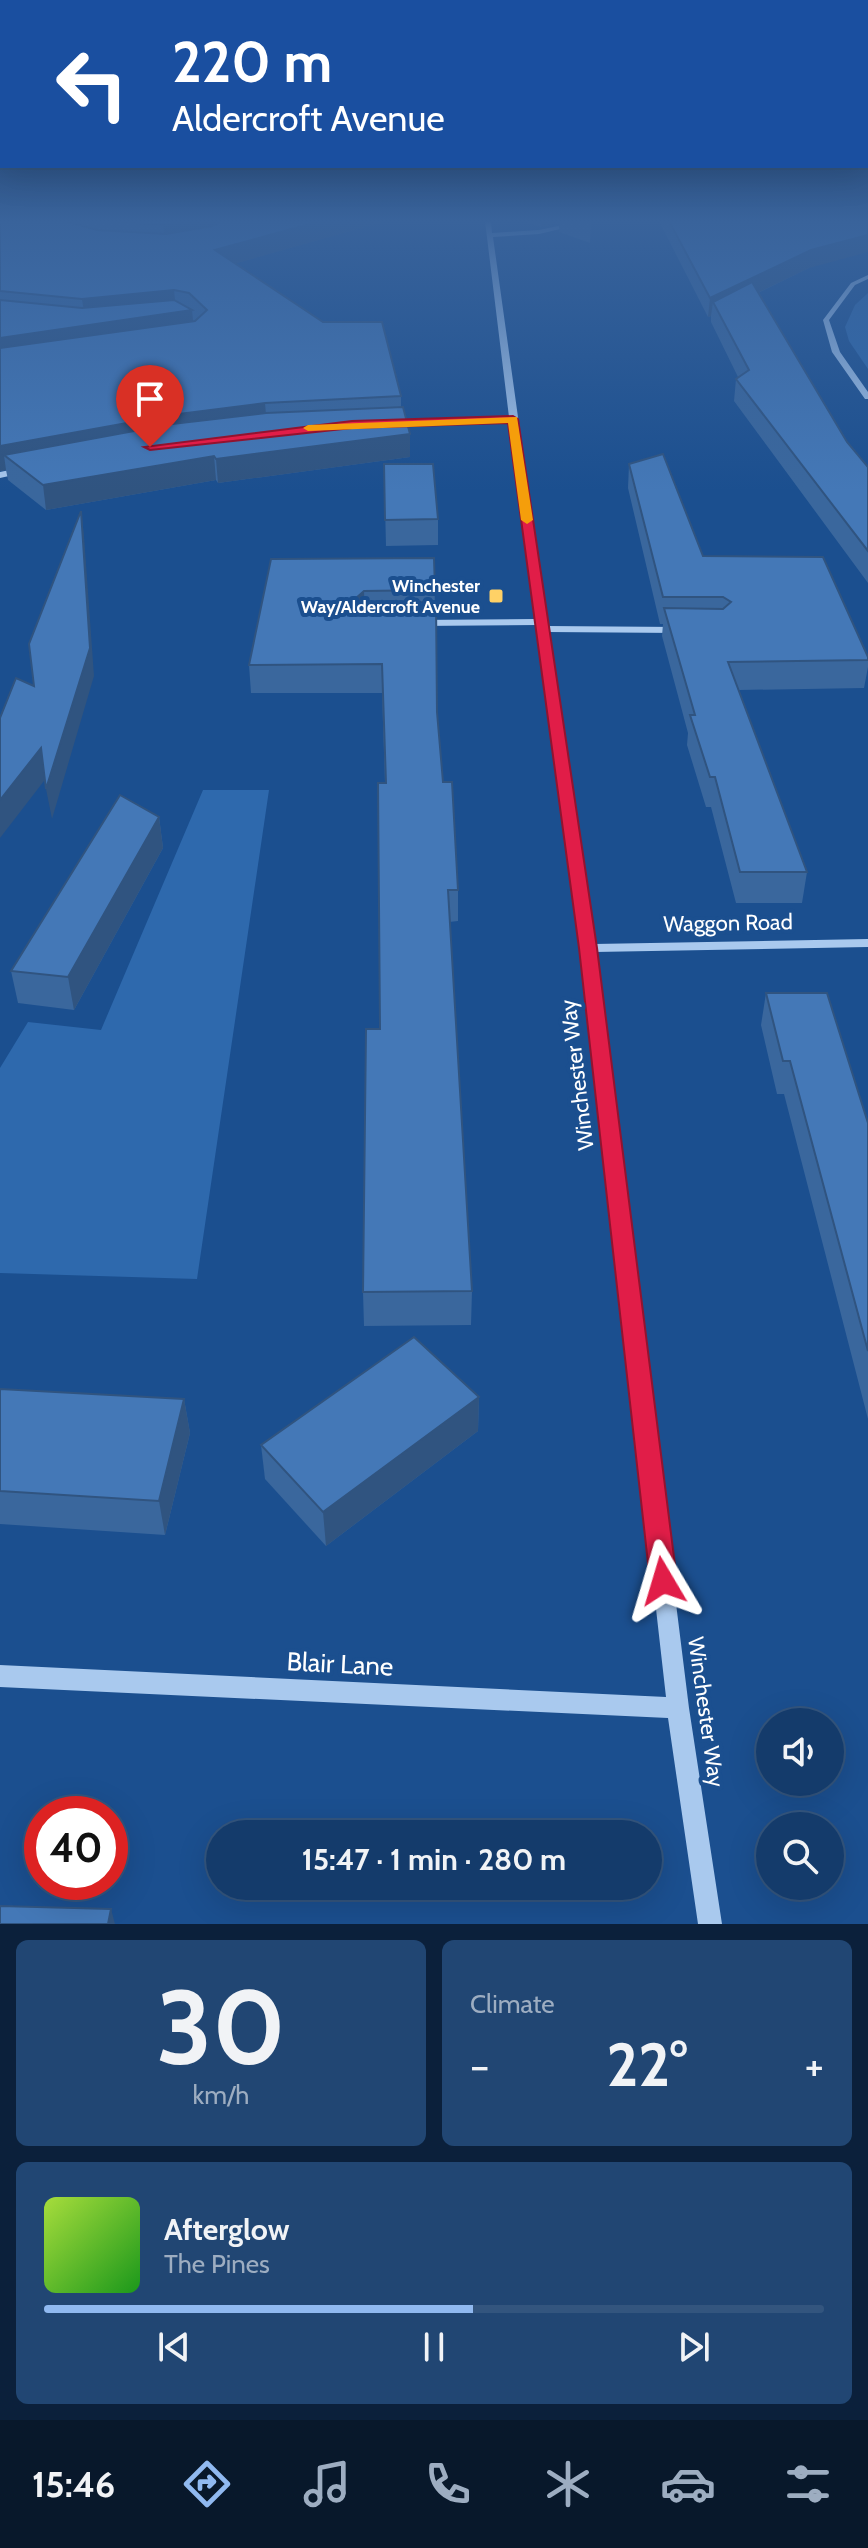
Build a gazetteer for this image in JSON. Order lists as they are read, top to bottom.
{
  "streets": {
    "street": ["Waggon Road", "Winchester Way", "Blair Lane"]
  },
  "crossings": [
    ["Waggon Road", "Winchester Way"],
    ["Winchester Way", "Blair Lane"]
  ],
  "places": {
    "transit": ["Winchester Way/Aldercroft Avenue"]
  },
  "page": {
    "turn": ["220 m", "Aldercroft Avenue"],
    "limit": "40",
    "trip": "15:47 · 1 min · 280 m",
    "tile": [
      ["30", "km/h"],
      "Climate"
    ],
    "heat": ["−", "22°", "+"],
    "song": ["Afterglow", "The Pines"],
    "tabs": "15:46"
  }
}
